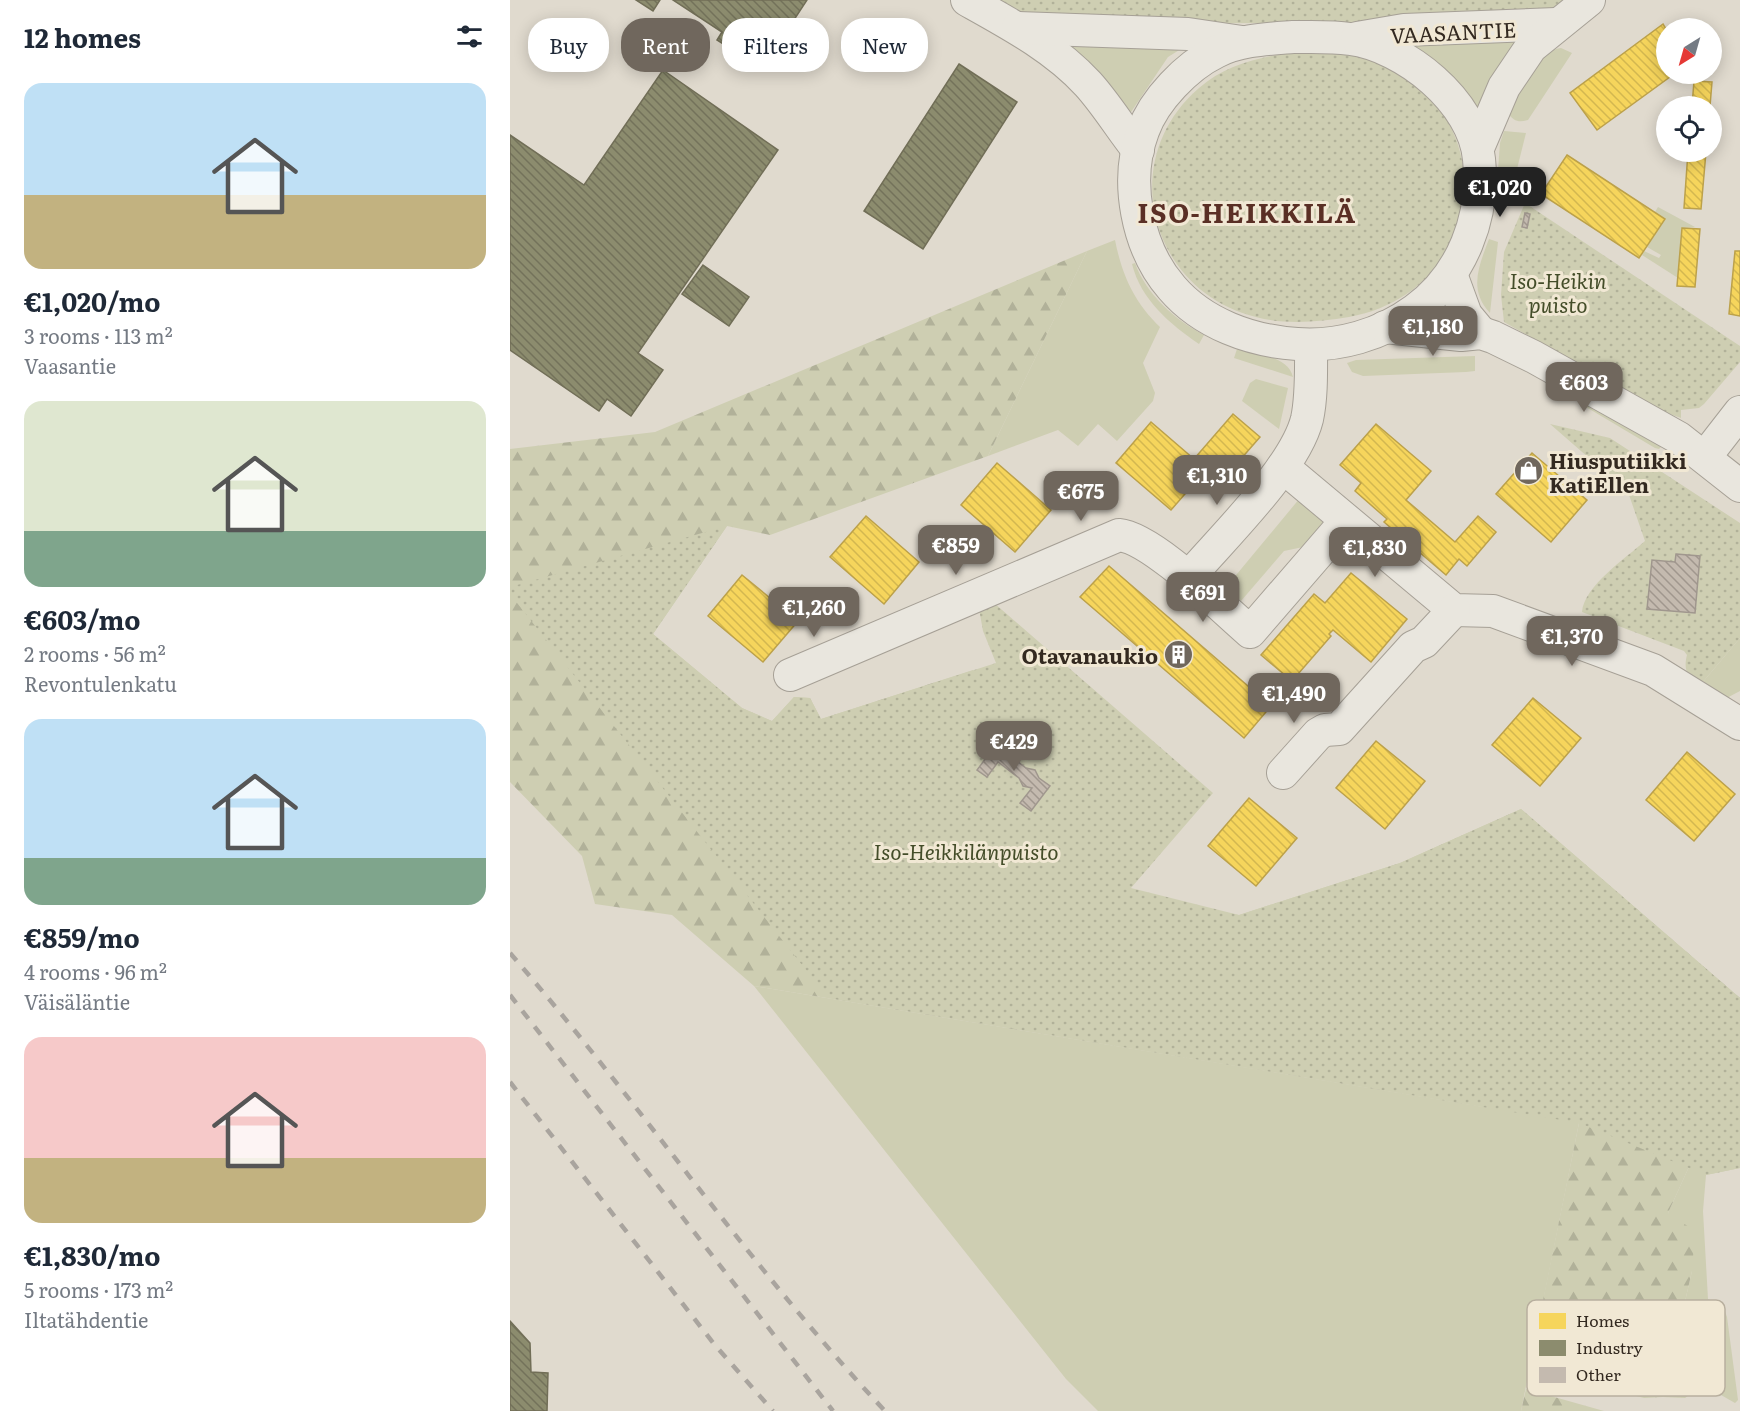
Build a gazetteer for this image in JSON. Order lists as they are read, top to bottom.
{
  "streets": {
    "street": ["VAASANTIE"]
  },
  "districts": ["ISO-HEIKKILÄ"],
  "parks": ["Iso-Heikin puisto", "Iso-Heikkilänpuisto"],
  "places": {
    "shop": ["Hiusputiikki KatiEllen"],
    "building": ["Otavanaukio"]
  },
  "legend": ["Homes", "Industry", "Other"],
  "north": "bottom left",
  "page": {
    "heading": "12 homes",
    "chip": [
      "Buy",
      "Rent",
      "Filters",
      "New"
    ],
    "list": [
      {
        "name": "€1,020/mo",
        "note": "3 rooms · 113 m² · Vaasantie"
      },
      {
        "name": "€603/mo",
        "note": "2 rooms · 56 m² · Revontulenkatu"
      },
      {
        "name": "€859/mo",
        "note": "4 rooms · 96 m² · Väisäläntie"
      },
      {
        "name": "€1,830/mo",
        "note": "5 rooms · 173 m² · Iltatähdentie"
      }
    ],
    "price": [
      "€1,020",
      "€1,180",
      "€603",
      "€1,310",
      "€675",
      "€859",
      "€1,830",
      "€691",
      "€1,260",
      "€1,370",
      "€1,490",
      "€429"
    ]
  }
}
